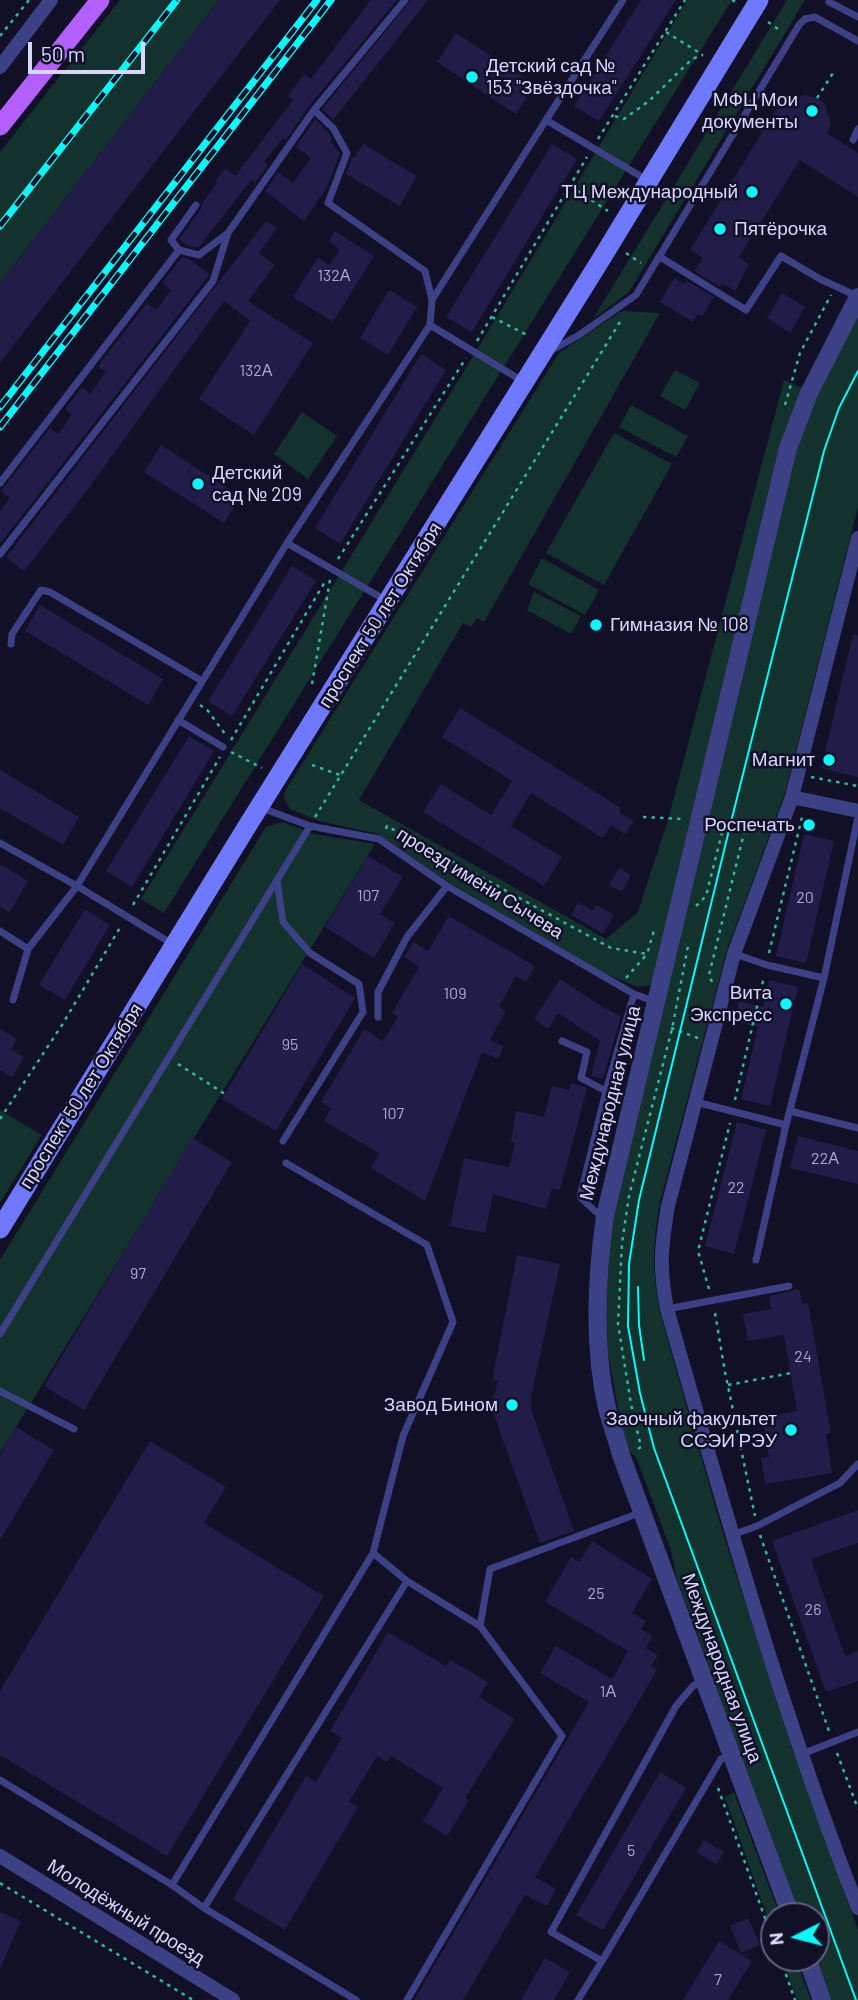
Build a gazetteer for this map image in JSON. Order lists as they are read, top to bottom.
{
  "streets": {
    "main road": ["проспект 50 лет Октября"],
    "street": ["Международная улица", "Молодёжный проезд"],
    "lane": ["проезд имени Сычева"]
  },
  "crossings": [
    ["проспект 50 лет Октября", "проезд имени Сычева"],
    ["проезд имени Сычева", "Международная улица"]
  ],
  "places": [
    "Детский сад № 153 \"Звёздочка\"",
    "МФЦ Мои документы",
    "ТЦ Международный",
    "Пятёрочка",
    "Детский сад № 209",
    "Гимназия № 108",
    "Магнит",
    "Роспечать",
    "Вита Экспресс",
    "Завод Бином",
    "Заочный факультет ССЭИ РЭУ"
  ],
  "house_numbers": [
    "132А",
    "132А",
    "107",
    "20",
    "109",
    "95",
    "107",
    "22А",
    "22",
    "97",
    "24",
    "25",
    "26",
    "1А",
    "5",
    "7"
  ],
  "scale_bar": "50 m",
  "north": "left"
}
